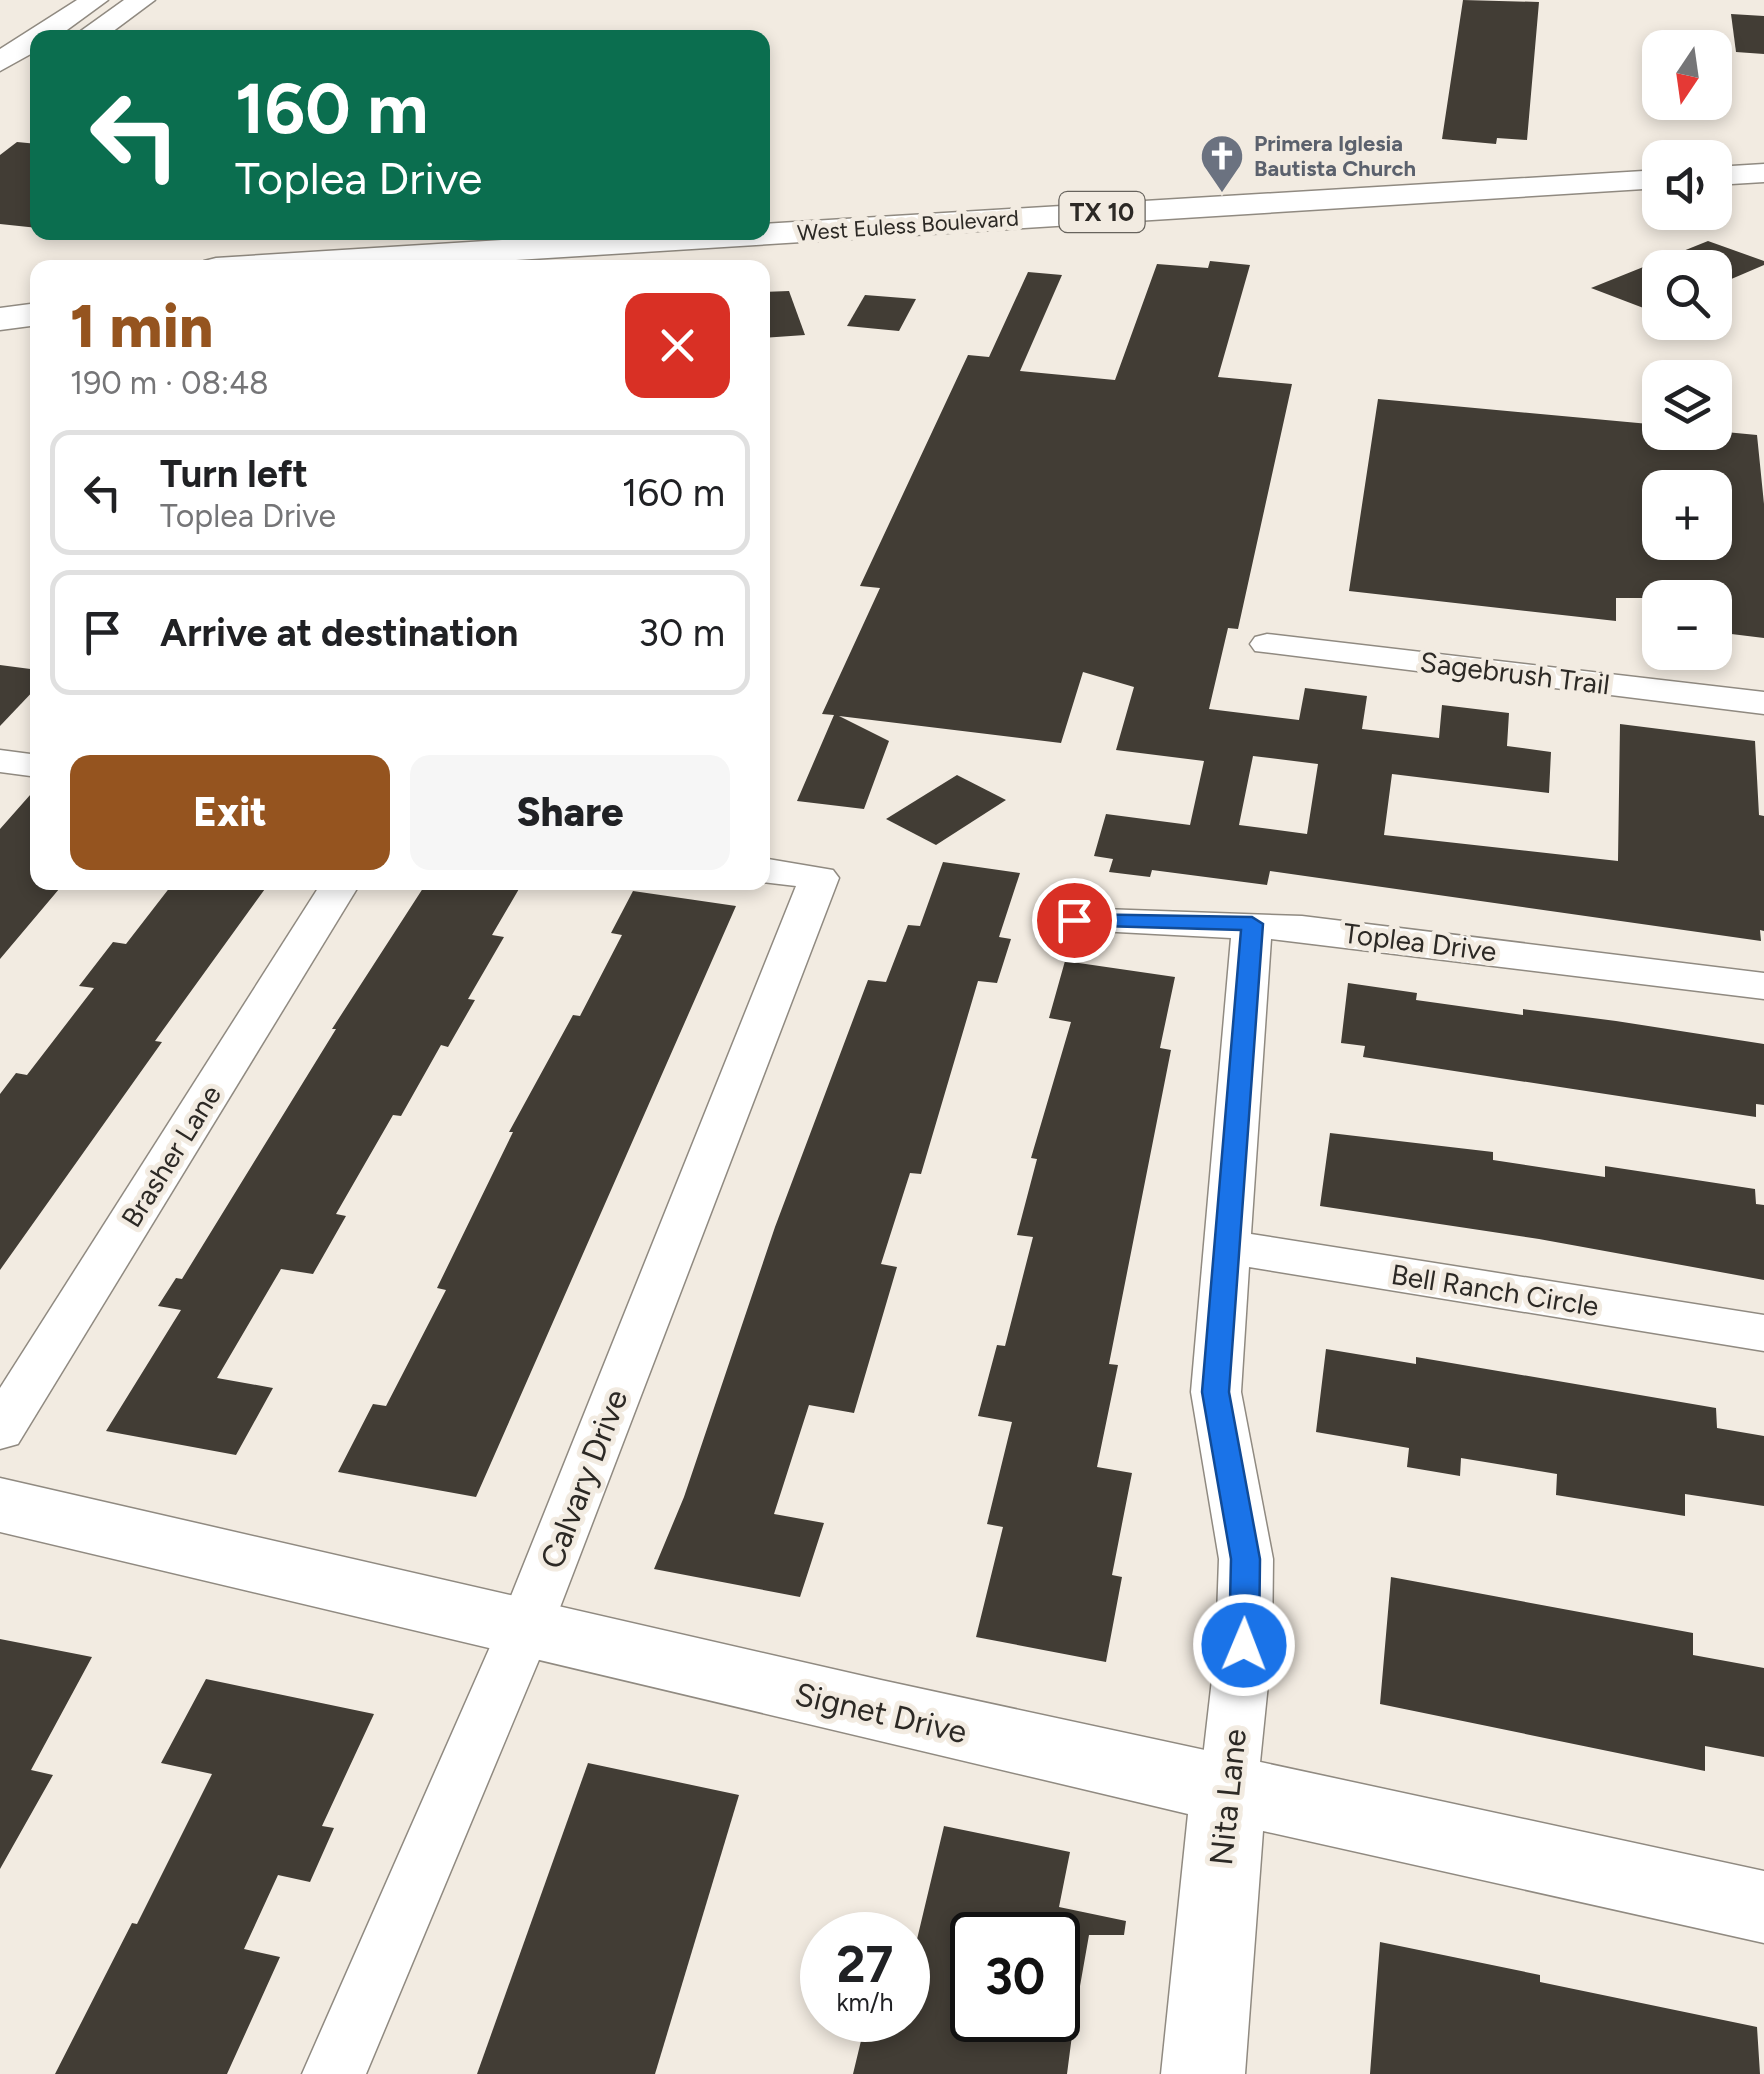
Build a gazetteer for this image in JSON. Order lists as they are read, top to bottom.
{
  "streets": {
    "main road": [
      "TX 10",
      "West Euless Boulevard",
      "Signet Drive",
      "Nita Lane"
    ],
    "street": [
      "Sagebrush Trail",
      "Toplea Drive",
      "Brasher Lane",
      "Bell Ranch Circle",
      "Calvary Drive"
    ]
  },
  "crossings": [
    ["Toplea Drive", "Nita Lane"],
    ["Bell Ranch Circle", "Nita Lane"],
    ["Calvary Drive", "Signet Drive"],
    ["Signet Drive", "Nita Lane"]
  ],
  "places": {
    "church": ["Primera Iglesia Bautista Church"]
  },
  "north": "bottom",
  "page": {
    "map_buttons": ["+", "−"],
    "turn": ["160 m", "Toplea Drive"],
    "heading": ["1 min", "190 m · 08:48"],
    "list": [
      {
        "name": "Turn left",
        "note": "Toplea Drive",
        "value": "160 m"
      },
      {
        "name": "Arrive at destination",
        "value": "30 m"
      }
    ],
    "buttons": ["Exit", "Share"],
    "speed": "27 km/h",
    "limit": "30"
  }
}
